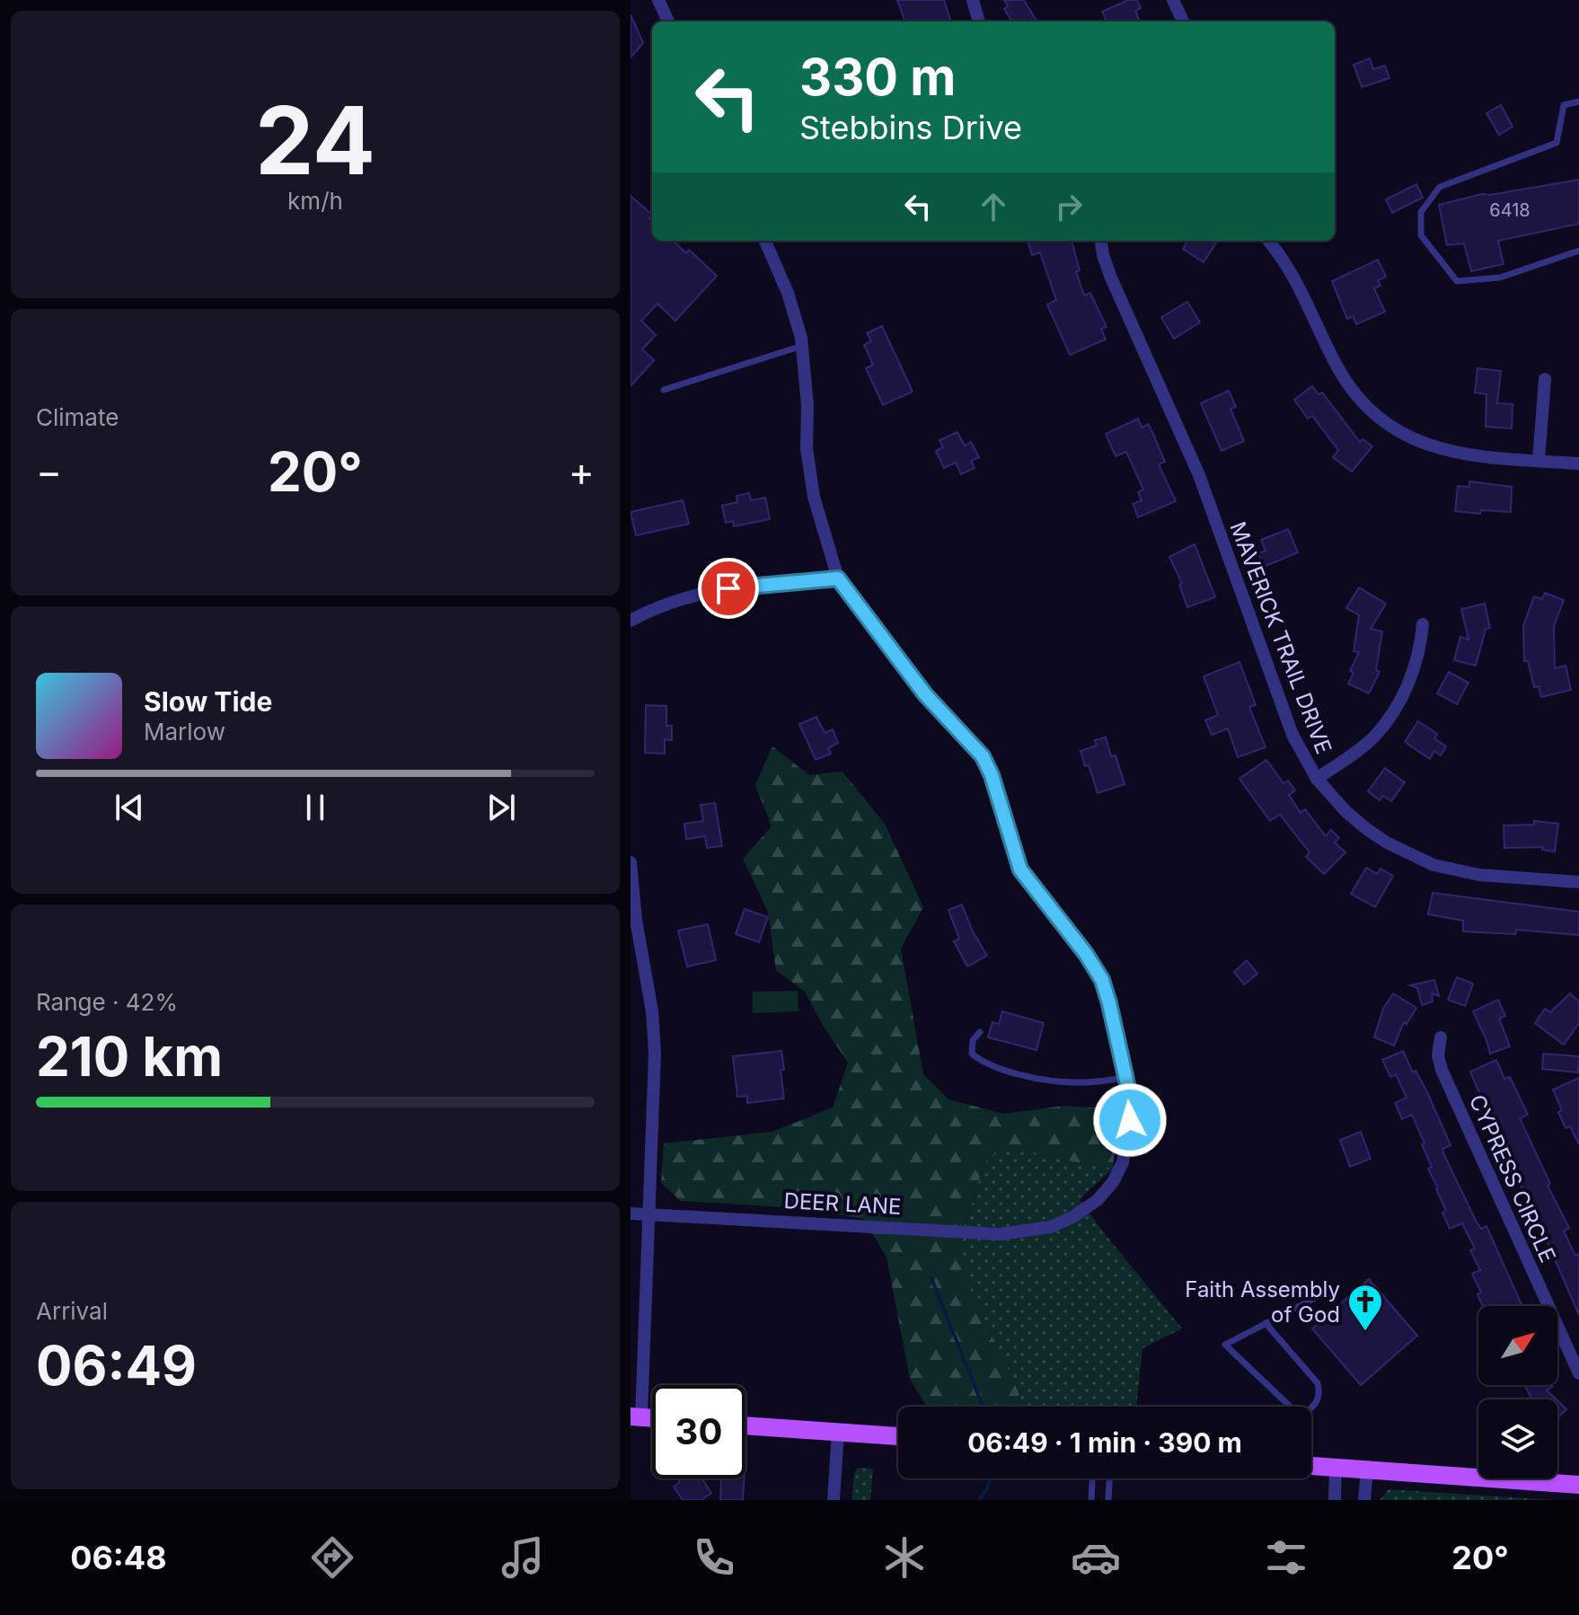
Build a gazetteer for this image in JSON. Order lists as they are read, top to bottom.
{
  "streets": {
    "street": ["MAVERICK TRAIL DRIVE", "CYPRESS CIRCLE", "DEER LANE"]
  },
  "places": {
    "church": ["Faith Assembly of God"]
  },
  "house_numbers": ["6418"],
  "north": "top right",
  "page": {
    "tile": [
      ["24", "km/h"],
      "Climate",
      ["Range · 42%", "210 km"],
      ["Arrival", "06:49"]
    ],
    "turn": ["330 m", "Stebbins Drive"],
    "heat": ["−", "20°", "+"],
    "song": ["Slow Tide", "Marlow"],
    "limit": "30",
    "trip": "06:49 · 1 min · 390 m",
    "tabs": ["06:48", "20°"]
  }
}
